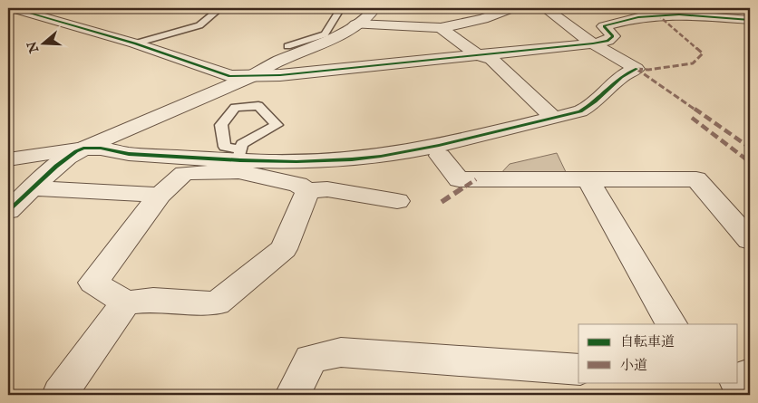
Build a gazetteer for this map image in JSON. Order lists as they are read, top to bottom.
{
  "legend": ["自転車道", "小道"],
  "north": "left"
}
